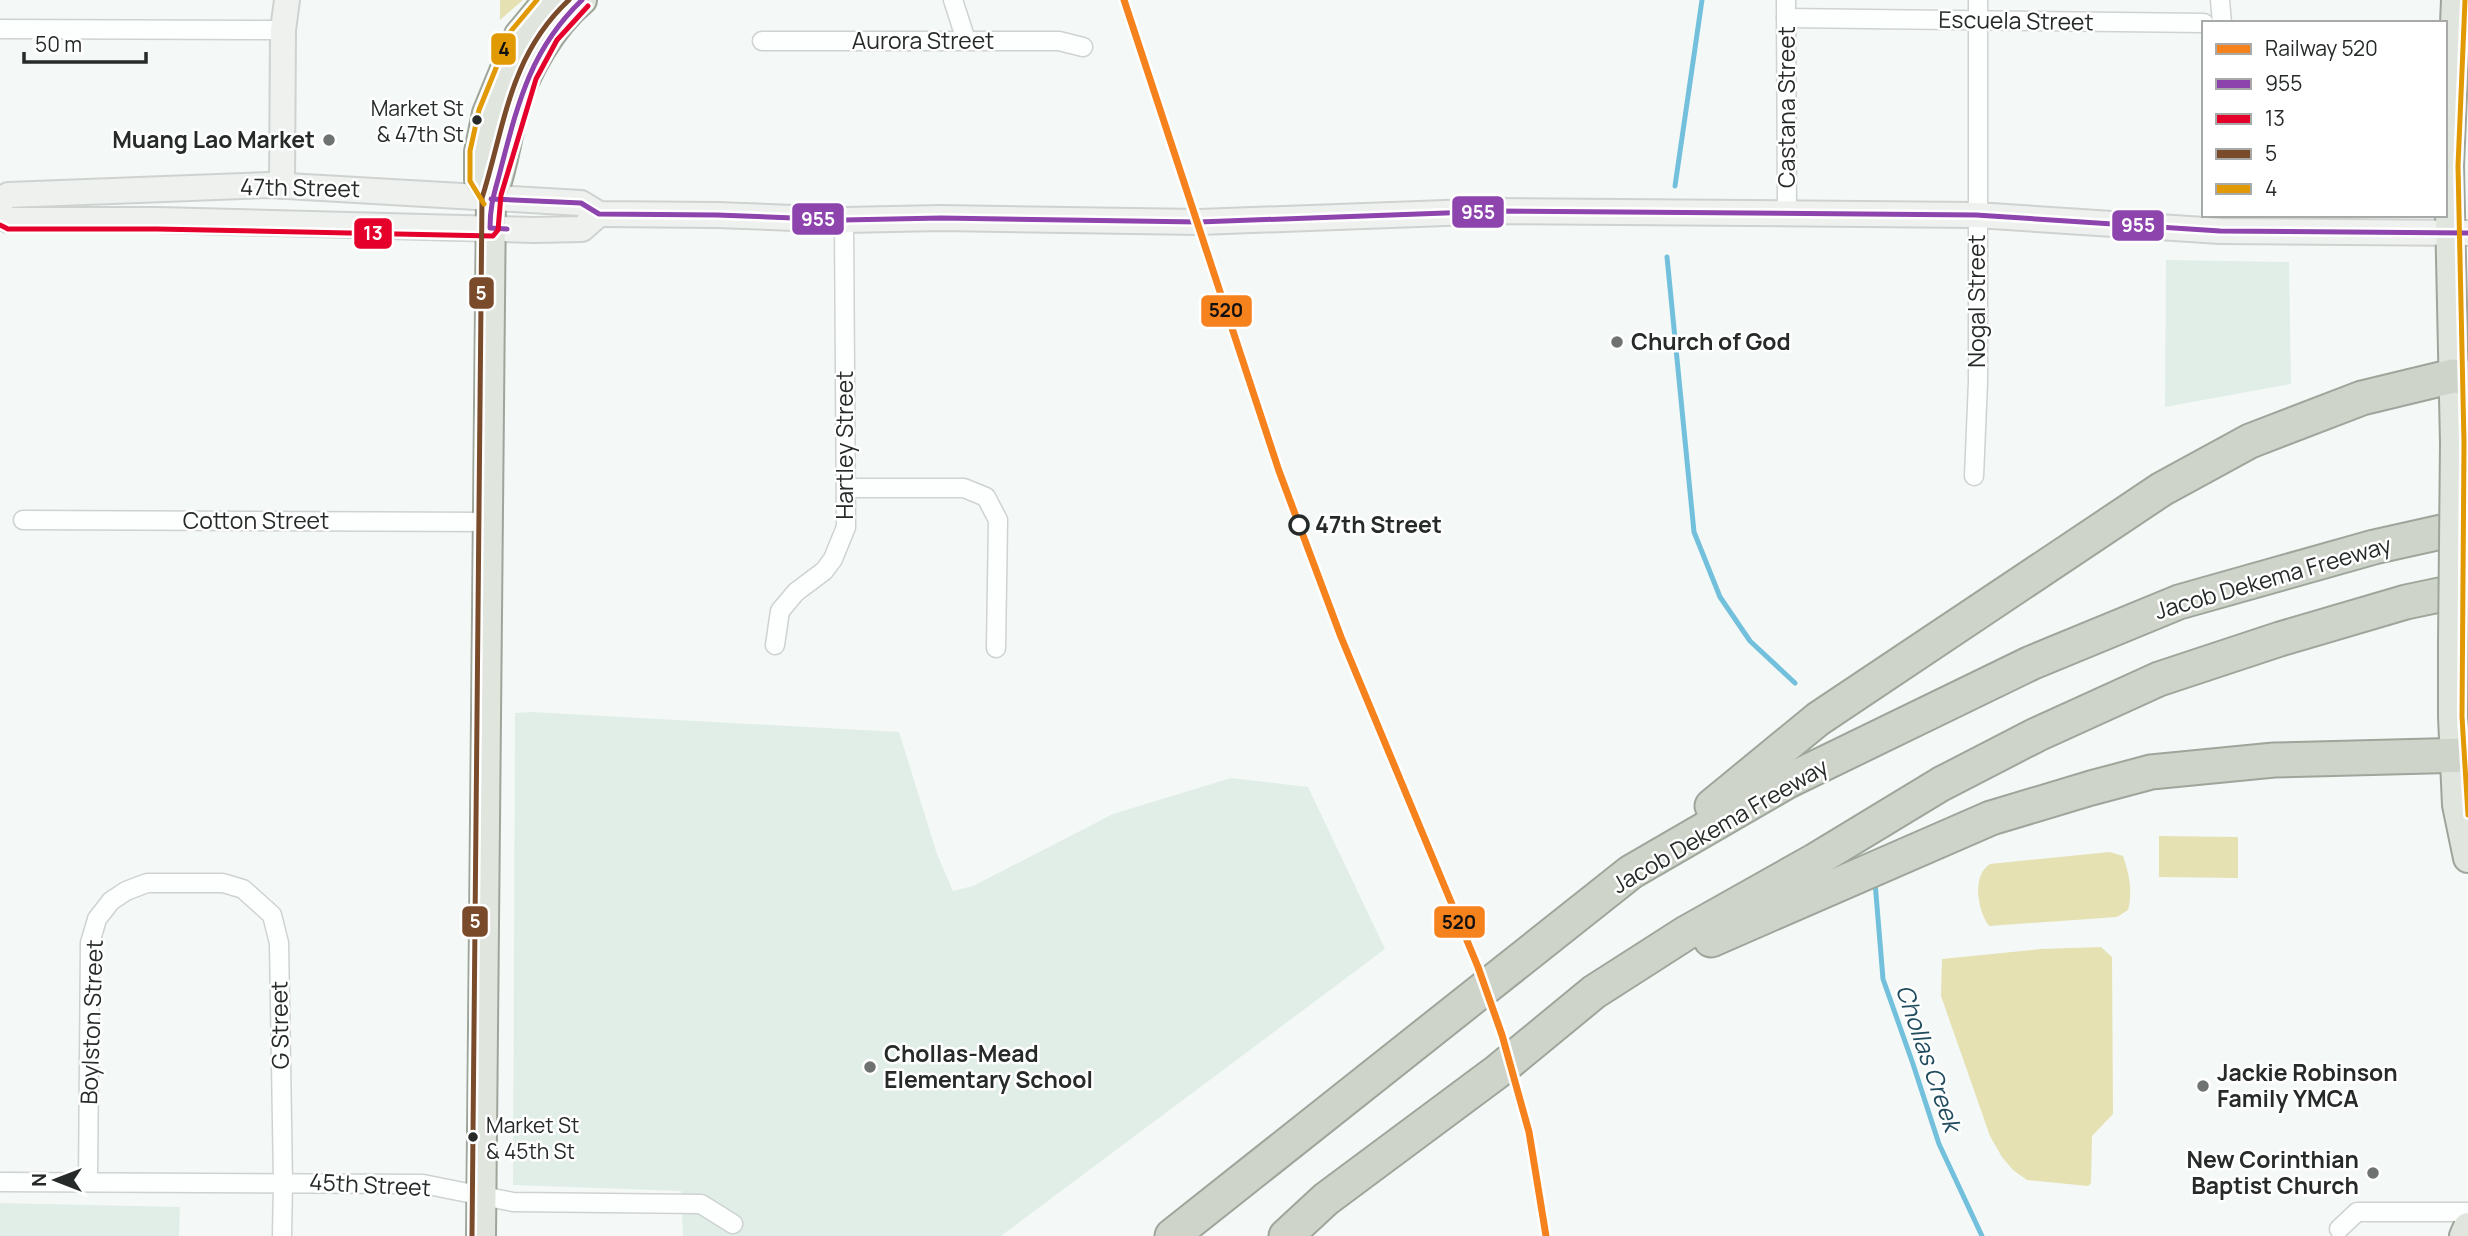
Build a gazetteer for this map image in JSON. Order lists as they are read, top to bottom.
{
  "streets": {
    "highway": ["Jacob Dekema Freeway"],
    "main road": ["47th Street"],
    "street": [
      "Escuela Street",
      "Aurora Street",
      "Castana Street",
      "Nogal Street",
      "Hartley Street",
      "Cotton Street",
      "Boylston Street",
      "G Street",
      "45th Street"
    ]
  },
  "crossings": [
    ["Escuela Street", "Castana Street"],
    ["Escuela Street", "Nogal Street"],
    ["Castana Street", "47th Street"],
    ["47th Street", "Nogal Street"],
    ["47th Street", "Hartley Street"],
    ["Boylston Street", "G Street"],
    ["Boylston Street", "45th Street"],
    ["G Street", "45th Street"]
  ],
  "water": ["Chollas Creek"],
  "places": [
    "Market St & 47th St",
    "Muang Lao Market",
    "Church of God",
    "47th Street",
    "Chollas-Mead Elementary School",
    "Jackie Robinson Family YMCA",
    "Market St & 45th St",
    "New Corinthian Baptist Church"
  ],
  "lines": [
    "rail line 520",
    "transit line 955",
    "transit line 5",
    "transit line 4",
    "transit line 13"
  ],
  "legend": [
    "Railway 520",
    "955",
    "13",
    "5",
    "4"
  ],
  "scale_bar": "50 m",
  "north": "left"
}
